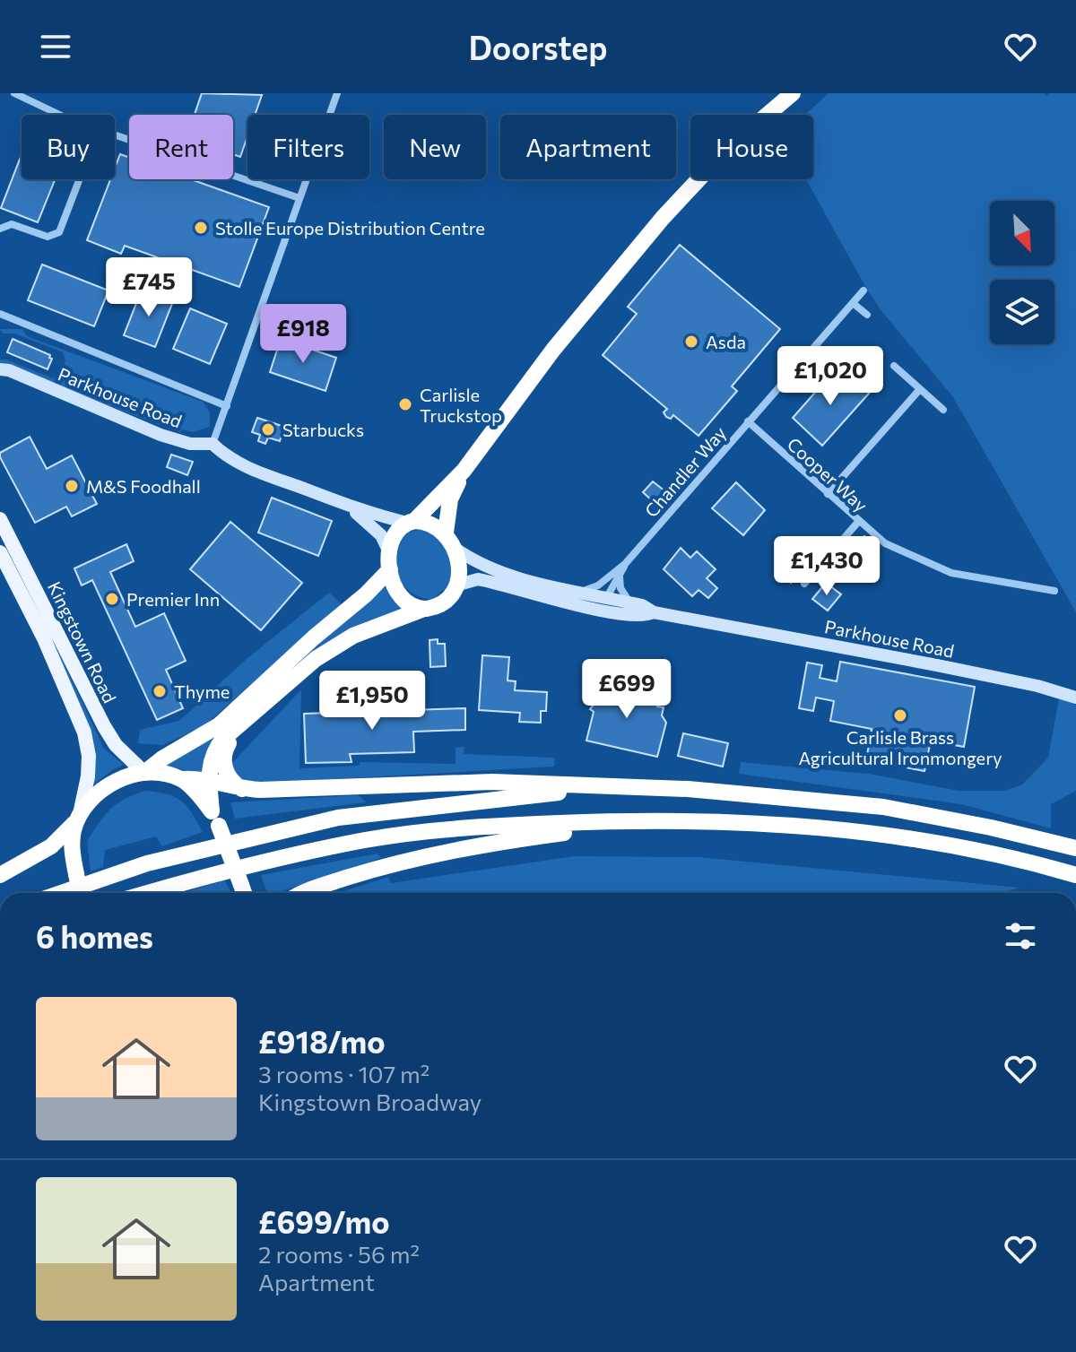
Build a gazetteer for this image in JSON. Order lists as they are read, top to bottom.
{
  "streets": {
    "main road": ["Kingstown Road"],
    "street": ["Parkhouse Road", "Chandler Way", "Cooper Way"]
  },
  "crossings": [
    ["Parkhouse Road", "Chandler Way"],
    ["Chandler Way", "Cooper Way"]
  ],
  "places": [
    "Stolle Europe Distribution Centre",
    "Asda",
    "Carlisle Truckstop",
    "Starbucks",
    "M&S Foodhall",
    "Premier Inn",
    "Thyme",
    "Carlisle Brass Agricultural Ironmongery"
  ],
  "north": "bottom right",
  "page": {
    "header": "Doorstep",
    "chip": [
      "Buy",
      "Rent",
      "Filters",
      "New",
      "Apartment",
      "House"
    ],
    "price": [
      "£745",
      "£918",
      "£1,020",
      "£1,430",
      "£699",
      "£1,950"
    ],
    "heading": "6 homes",
    "list": [
      {
        "name": "£918/mo",
        "note": "3 rooms · 107 m² · Kingstown Broadway"
      },
      {
        "name": "£699/mo",
        "note": "2 rooms · 56 m² · Apartment"
      }
    ]
  }
}
